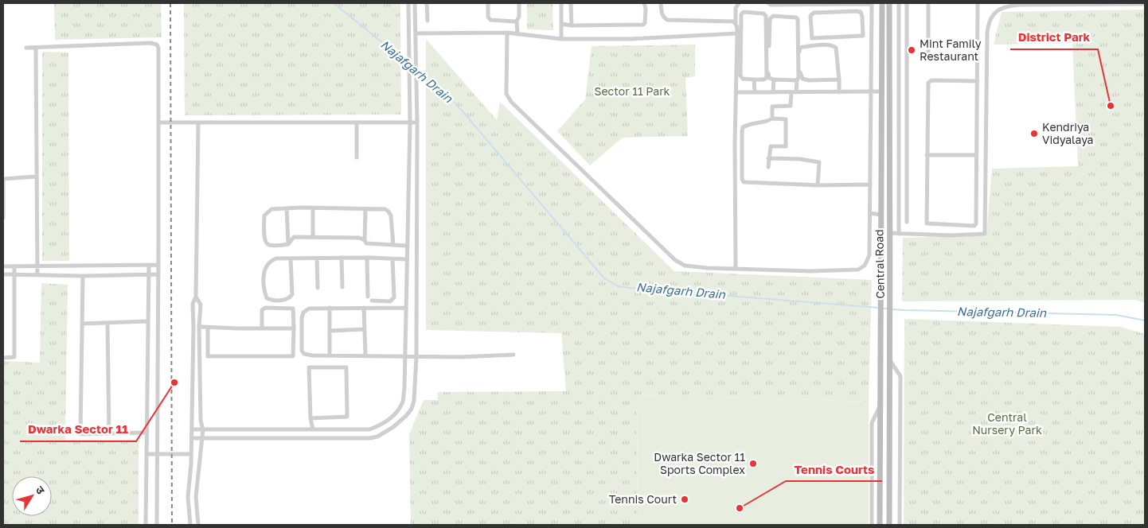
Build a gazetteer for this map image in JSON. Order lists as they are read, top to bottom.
{
  "streets": {
    "main road": ["Central Road"]
  },
  "water": ["Najafgarh Drain"],
  "parks": ["Sector 11 Park", "Central Nursery Park"],
  "places": [
    "Mint Family Restaurant",
    "District Park",
    "Kendriya Vidyalaya",
    "Dwarka Sector 11",
    "Dwarka Sector 11 Sports Complex",
    "Tennis Court",
    "Tennis Courts"
  ],
  "north": "top right"
}
